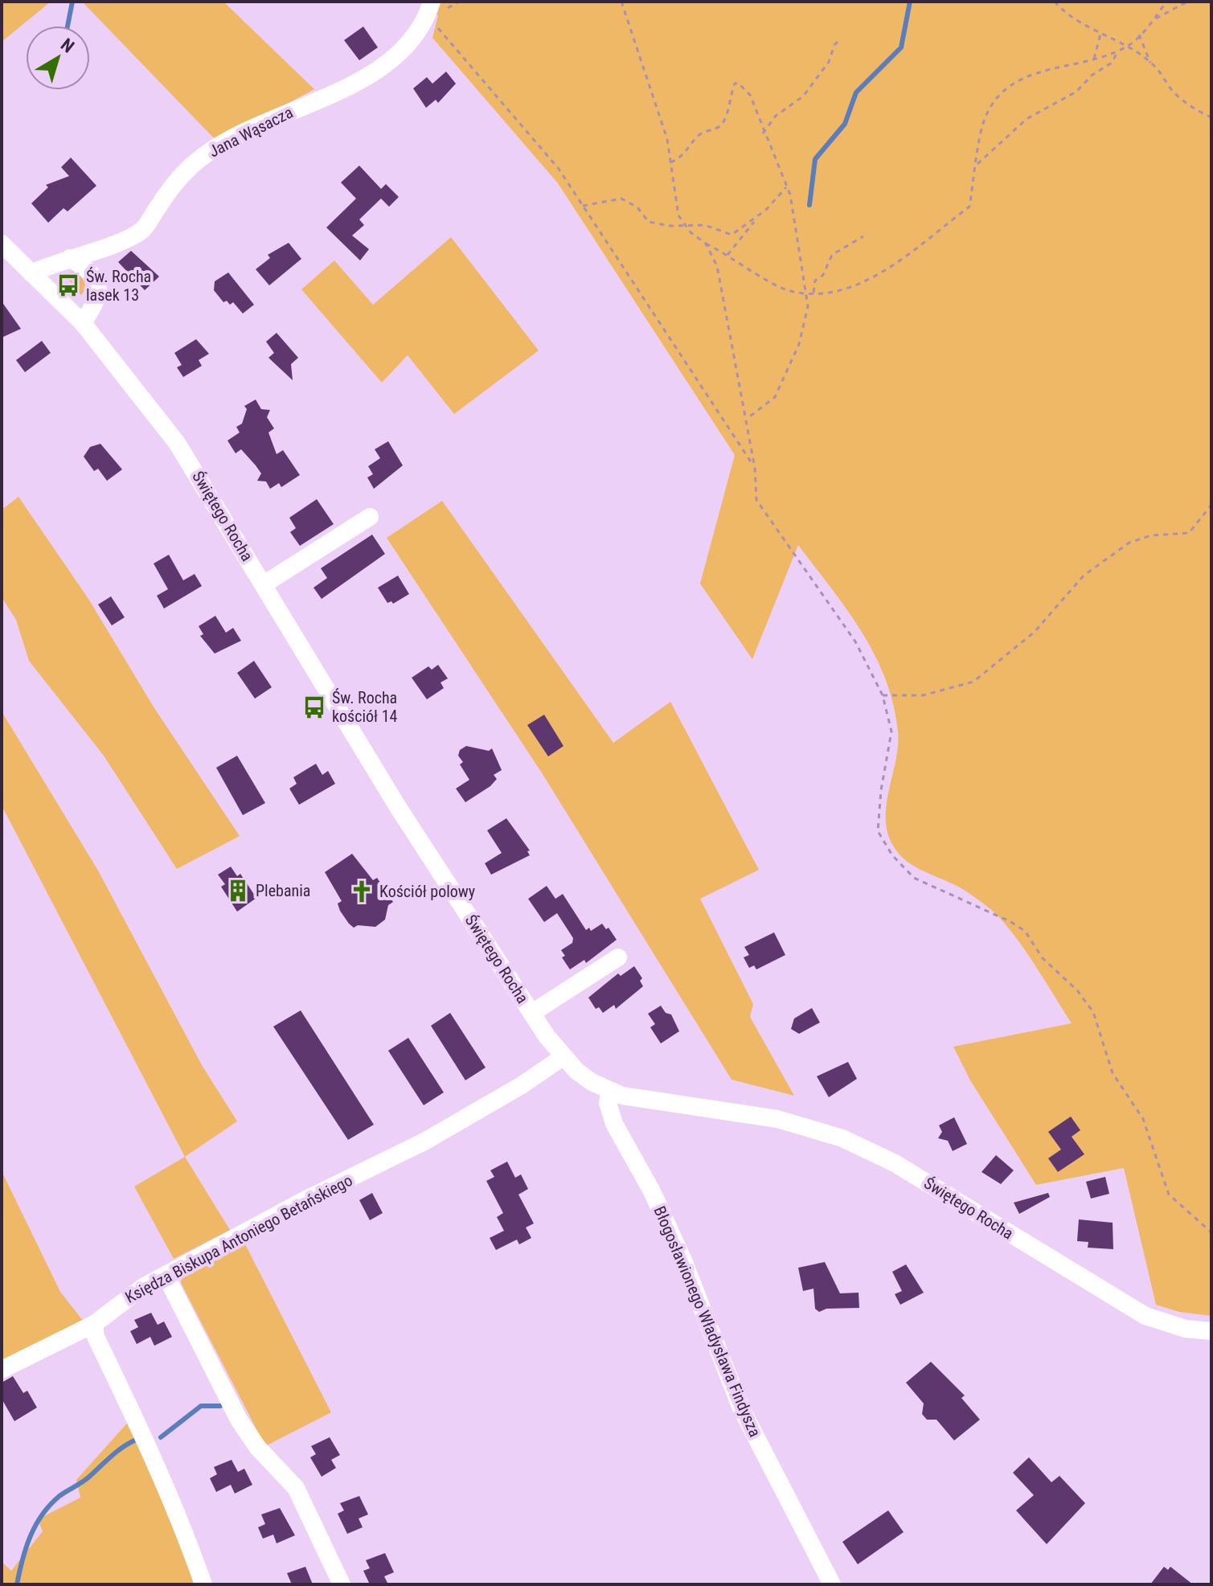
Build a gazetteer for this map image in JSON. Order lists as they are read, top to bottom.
{
  "streets": {
    "street": [
      "Jana Wąsacza",
      "Świętego Rocha",
      "Księdza Biskupa Antoniego Betańskiego",
      "Błogosławionego Władysława Findysza"
    ]
  },
  "crossings": [
    ["Jana Wąsacza", "Świętego Rocha"],
    ["Świętego Rocha", "Księdza Biskupa Antoniego Betańskiego"],
    ["Świętego Rocha", "Błogosławionego Władysława Findysza"]
  ],
  "places": {
    "bus stop": ["Św. Rocha lasek 13", "Św. Rocha kościół 14"],
    "building": ["Plebania"],
    "church": ["Kościół polowy"]
  },
  "north": "top right"
}
